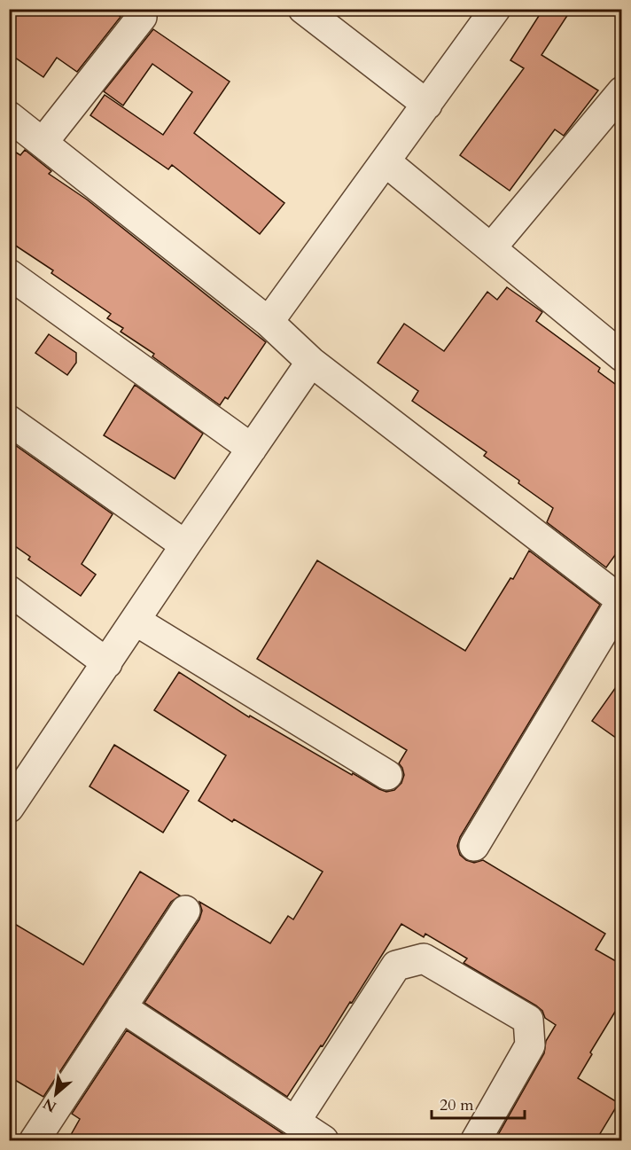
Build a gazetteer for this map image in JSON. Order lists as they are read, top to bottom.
{
  "scale_bar": "20 m",
  "north": "bottom left"
}
